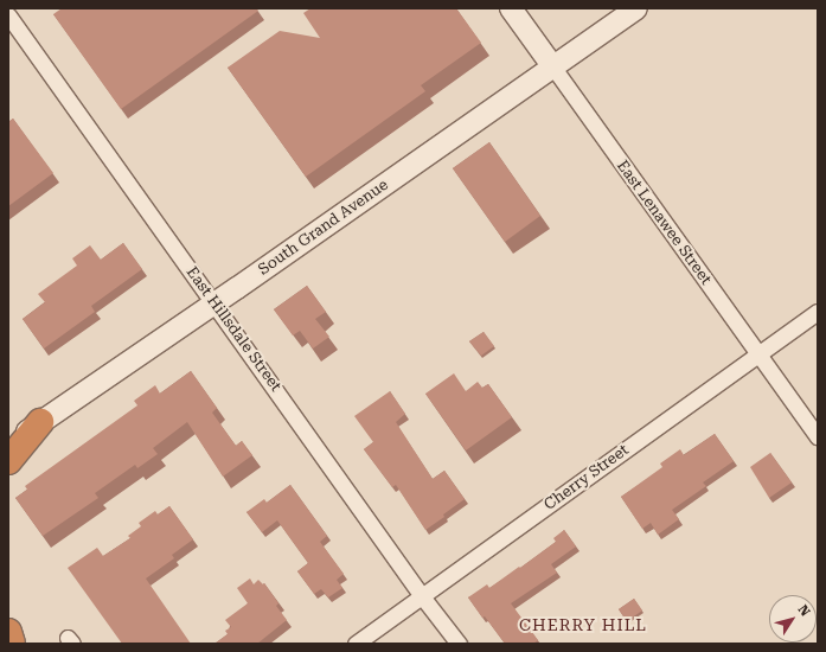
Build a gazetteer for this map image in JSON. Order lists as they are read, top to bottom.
{
  "streets": {
    "street": [
      "East Lenawee Street",
      "South Grand Avenue",
      "East Hillsdale Street",
      "Cherry Street"
    ]
  },
  "crossings": [
    ["East Lenawee Street", "South Grand Avenue"],
    ["East Lenawee Street", "Cherry Street"],
    ["South Grand Avenue", "East Hillsdale Street"],
    ["East Hillsdale Street", "Cherry Street"]
  ],
  "districts": ["CHERRY HILL"],
  "north": "top right"
}
